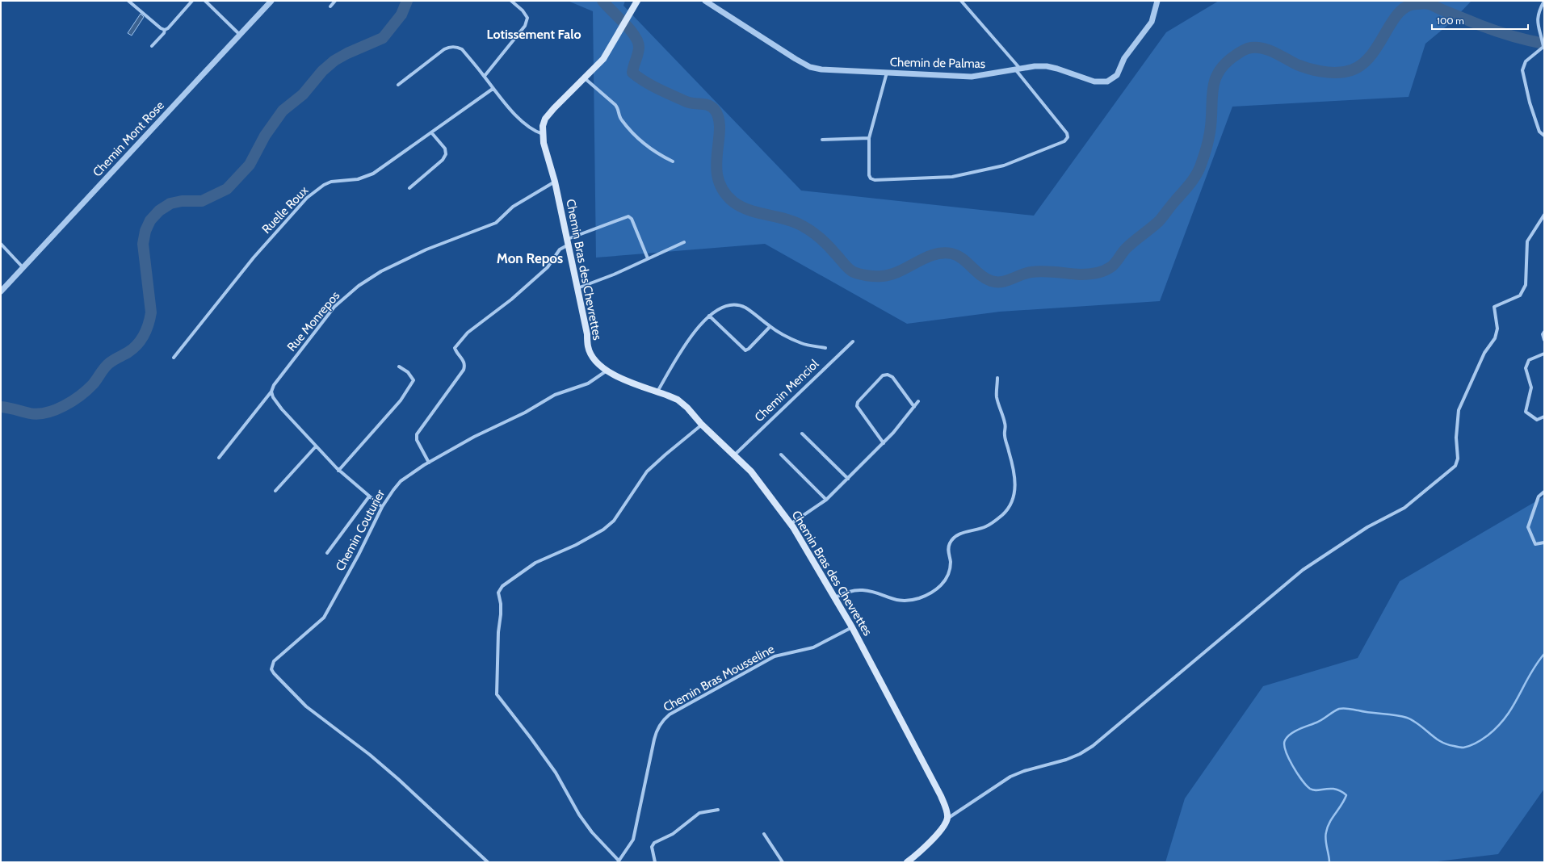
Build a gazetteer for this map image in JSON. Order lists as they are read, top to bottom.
{
  "streets": {
    "main road": ["Chemin Bras des Chevrettes"],
    "street": [
      "Chemin de Palmas",
      "Chemin Mont Rose",
      "Ruelle Roux",
      "Rue Monrepos",
      "Chemin Menciol",
      "Chemin Couturier",
      "Chemin Bras Mousseline"
    ]
  },
  "crossings": [
    ["Chemin Bras des Chevrettes", "Rue Monrepos"],
    ["Chemin Bras des Chevrettes", "Chemin Menciol"],
    ["Chemin Bras des Chevrettes", "Chemin Couturier"],
    ["Chemin Bras des Chevrettes", "Chemin Bras Mousseline"]
  ],
  "districts": ["Lotissement Falo", "Mon Repos"],
  "scale_bar": "100 m"
}
